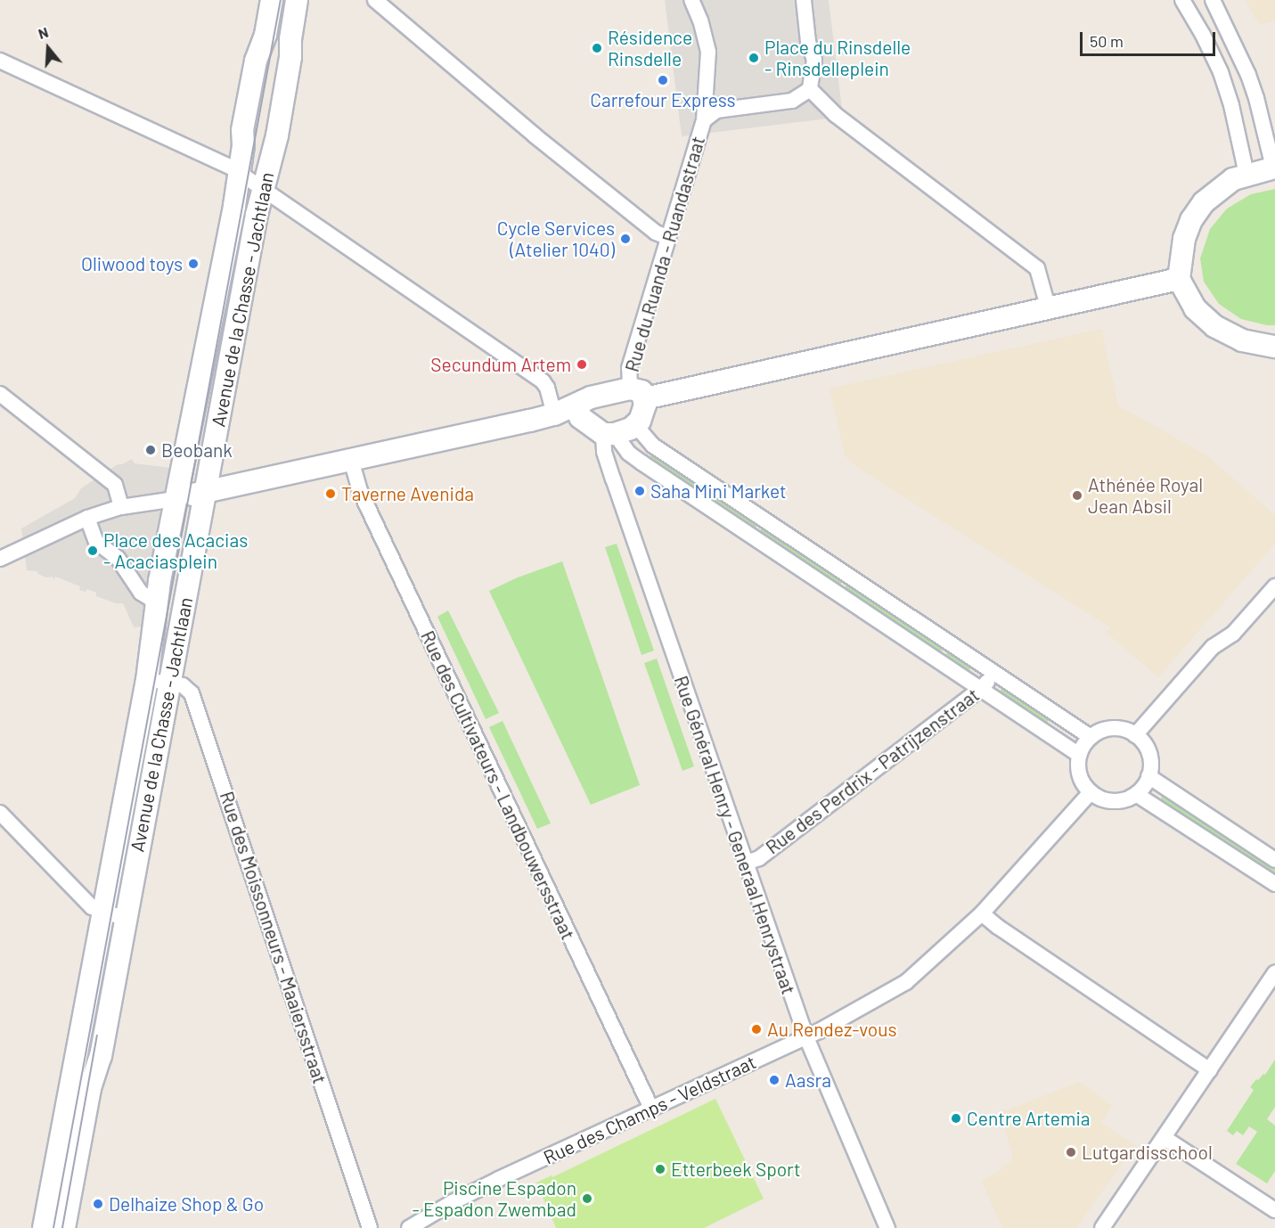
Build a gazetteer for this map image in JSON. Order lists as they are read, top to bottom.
{
  "streets": {
    "street": [
      "Rue du Ruanda - Ruandastraat",
      "Avenue de la Chasse - Jachtlaan",
      "Rue des Perdrix - Patrijzenstraat",
      "Rue des Cultivateurs - Landbouwersstraat",
      "Rue Général Henry - Generaal Henrystraat",
      "Rue des Moissonneurs - Maaiersstraat",
      "Rue des Champs - Veldstraat"
    ]
  },
  "crossings": [
    ["Avenue de la Chasse - Jachtlaan", "Rue des Moissonneurs - Maaiersstraat"],
    ["Rue des Perdrix - Patrijzenstraat", "Rue Général Henry - Generaal Henrystraat"],
    ["Rue des Cultivateurs - Landbouwersstraat", "Rue des Champs - Veldstraat"],
    ["Rue Général Henry - Generaal Henrystraat", "Rue des Champs - Veldstraat"]
  ],
  "places": [
    "Résidence Rinsdelle",
    "Place du Rinsdelle - Rinsdelleplein",
    "Carrefour Express",
    "Cycle Services (Atelier 1040)",
    "Oliwood toys",
    "Secundum Artem",
    "Beobank",
    "Saha Mini Market",
    "Taverne Avenida",
    "Athénée Royal Jean Absil",
    "Place des Acacias - Acaciasplein",
    "Au Rendez-vous",
    "Aasra",
    "Centre Artemia",
    "Lutgardisschool",
    "Etterbeek Sport",
    "Piscine Espadon - Espadon Zwembad",
    "Delhaize Shop & Go"
  ],
  "scale_bar": "50 m",
  "north": "top"
}
